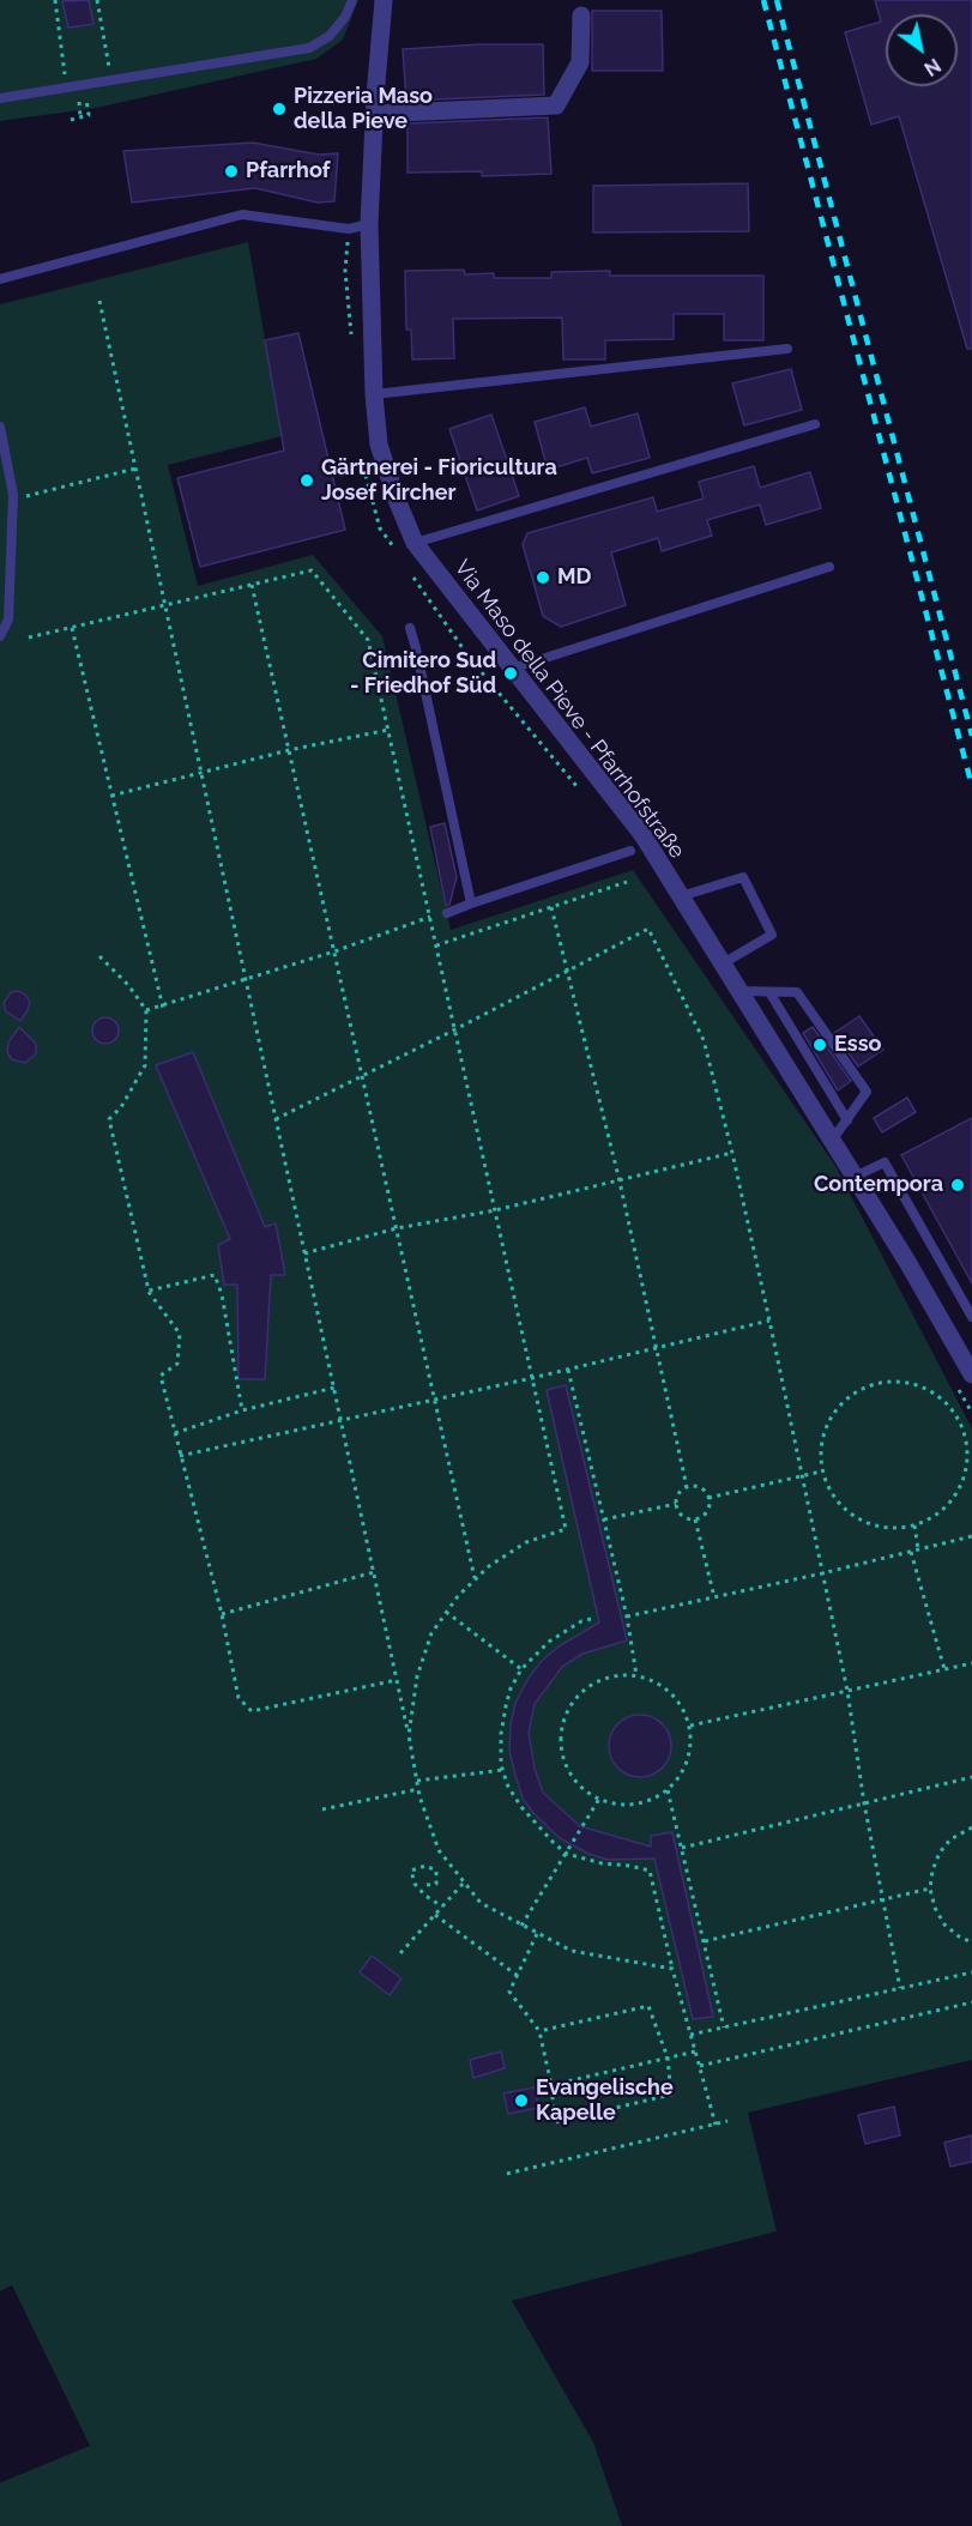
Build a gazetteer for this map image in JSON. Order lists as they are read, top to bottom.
{
  "streets": {
    "street": ["Via Maso della Pieve - Pfarrhofstraße"]
  },
  "places": [
    "Pizzeria Maso della Pieve",
    "Pfarrhof",
    "Gärtnerei - Fioricultura Josef Kircher",
    "MD",
    "Cimitero Sud - Friedhof Süd",
    "Esso",
    "Contempora",
    "Evangelische Kapelle"
  ],
  "north": "bottom right"
}
